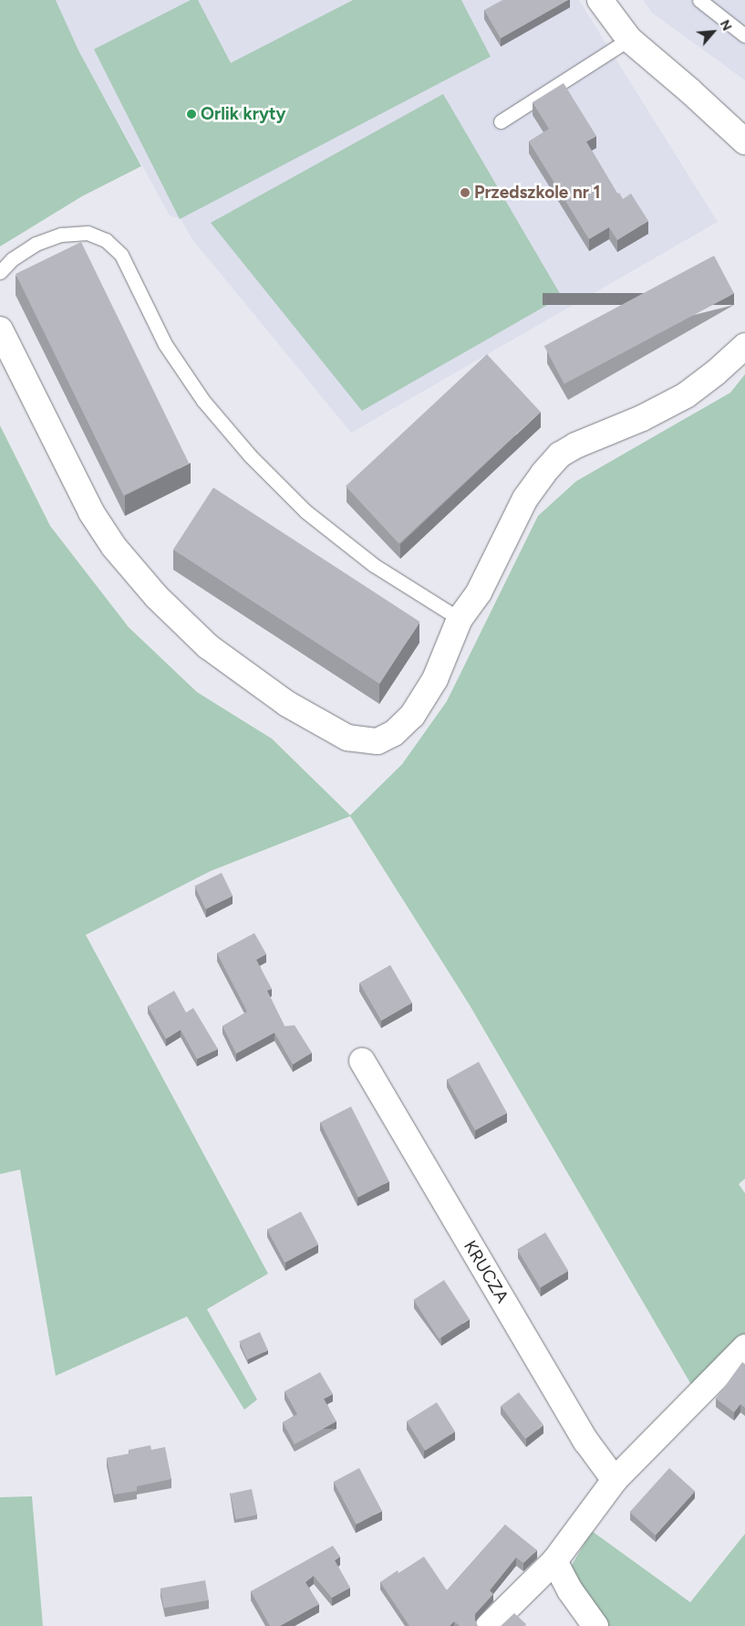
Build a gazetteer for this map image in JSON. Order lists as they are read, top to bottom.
{
  "streets": {
    "street": ["KRUCZA"]
  },
  "places": ["Orlik kryty", "Przedszkole nr 1"],
  "north": "top right"
}
